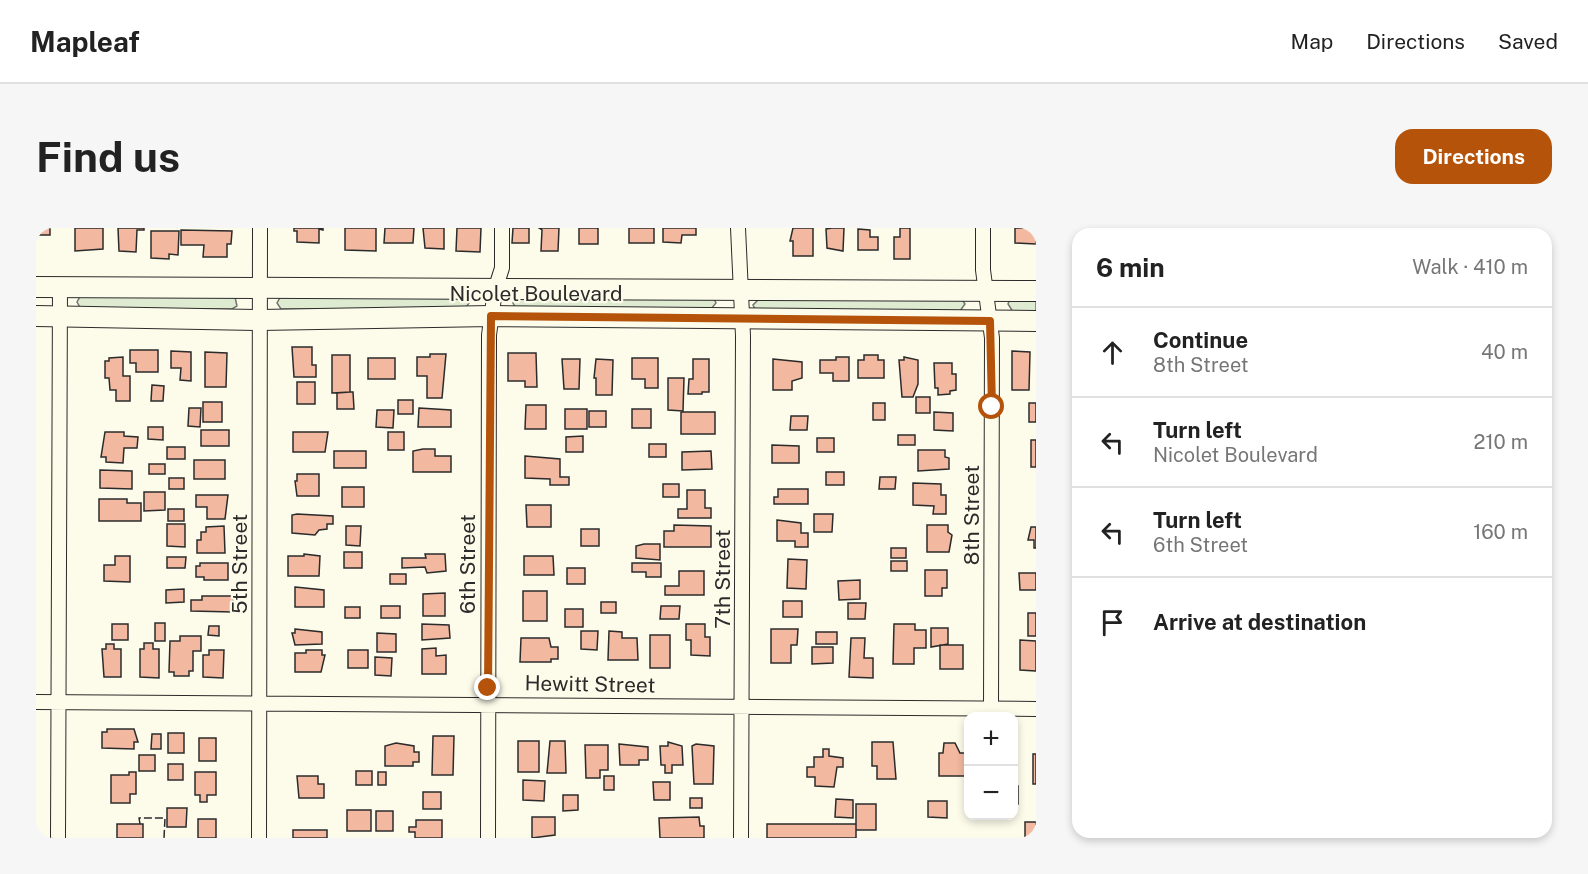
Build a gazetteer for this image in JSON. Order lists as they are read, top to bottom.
{
  "streets": {
    "street": [
      "Nicolet Boulevard",
      "8th Street",
      "5th Street",
      "6th Street",
      "7th Street",
      "Hewitt Street"
    ]
  },
  "crossings": [
    ["Nicolet Boulevard", "8th Street"],
    ["Nicolet Boulevard", "5th Street"],
    ["Nicolet Boulevard", "6th Street"],
    ["Nicolet Boulevard", "7th Street"],
    ["8th Street", "Hewitt Street"],
    ["5th Street", "Hewitt Street"],
    ["6th Street", "Hewitt Street"],
    ["7th Street", "Hewitt Street"]
  ],
  "page": {
    "header": "Mapleaf",
    "nav": ["Map", "Directions", "Saved"],
    "buttons": "Directions",
    "title": "Find us",
    "heading": ["6 min", "Walk · 410 m"],
    "list": [
      ["Continue", "8th Street", "40 m"],
      ["Turn left", "Nicolet Boulevard", "210 m"],
      ["Turn left", "6th Street", "160 m"],
      "Arrive at destination"
    ],
    "map_buttons": ["+", "−"]
  }
}
